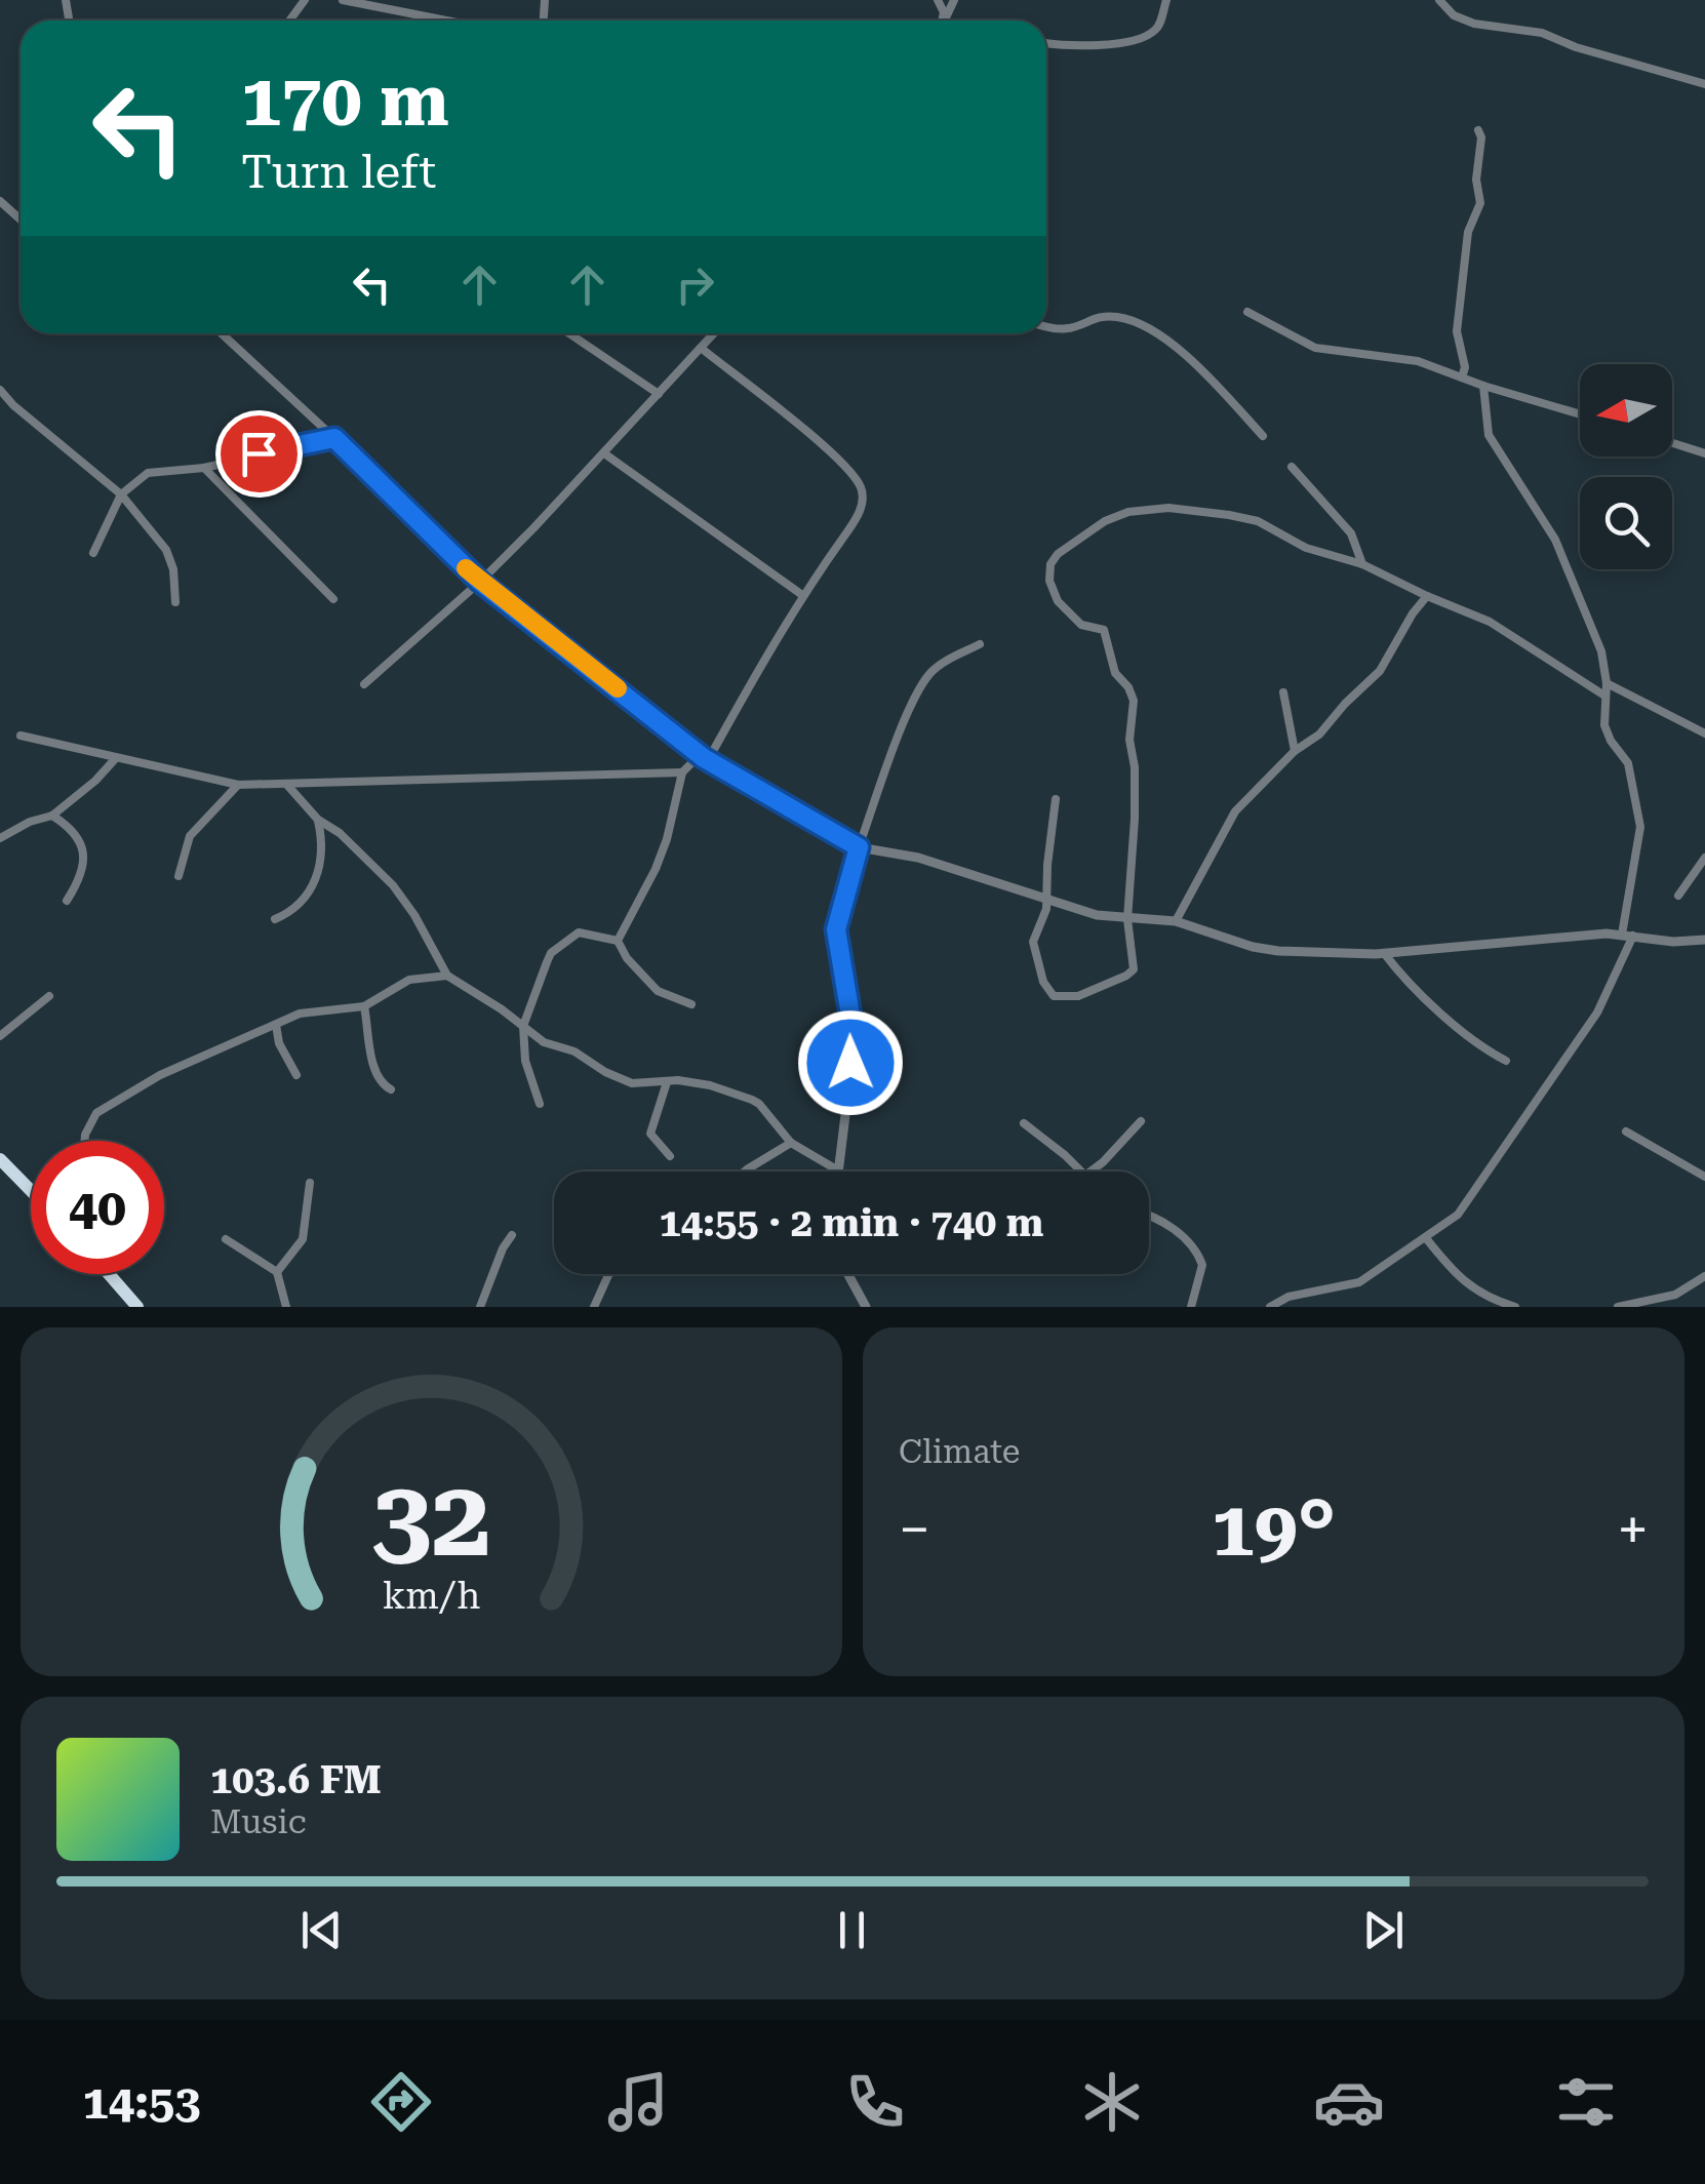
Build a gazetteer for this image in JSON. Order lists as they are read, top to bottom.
{
  "north": "left",
  "page": {
    "turn": ["170 m", "Turn left"],
    "limit": "40",
    "trip": "14:55 · 2 min · 740 m",
    "tile": "Climate",
    "heat": ["−", "19°", "+"],
    "song": ["103.6 FM", "Music"],
    "tabs": "14:53",
    "gauge": ["32", "km/h"]
  }
}
